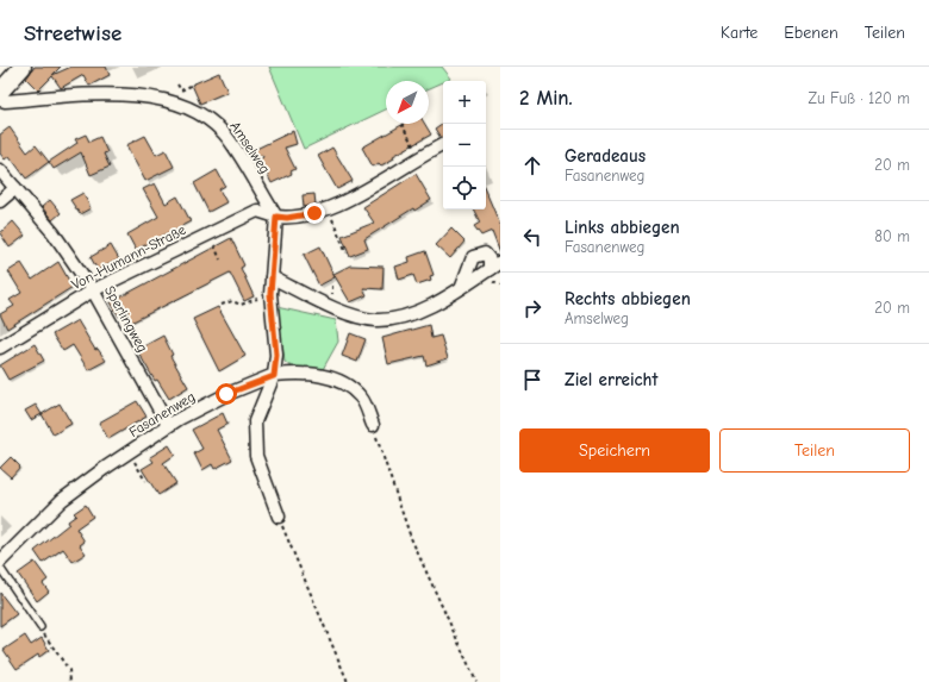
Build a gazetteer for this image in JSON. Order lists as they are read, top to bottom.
{
  "streets": {
    "street": [
      "Amselweg",
      "Von-Humann-Straße",
      "Sperlingweg",
      "Fasanenweg"
    ]
  },
  "crossings": [
    ["Amselweg", "Von-Humann-Straße"],
    ["Von-Humann-Straße", "Sperlingweg"],
    ["Sperlingweg", "Fasanenweg"]
  ],
  "north": "bottom left",
  "page": {
    "header": "Streetwise",
    "nav": ["Karte", "Ebenen", "Teilen"],
    "heading": ["2 Min.", "Zu Fuß · 120 m"],
    "map_buttons": ["+", "−"],
    "list": [
      ["Geradeaus", "Fasanenweg", "20 m"],
      ["Links abbiegen", "Fasanenweg", "80 m"],
      ["Rechts abbiegen", "Amselweg", "20 m"],
      "Ziel erreicht"
    ],
    "buttons": ["Speichern", "Teilen"]
  }
}
